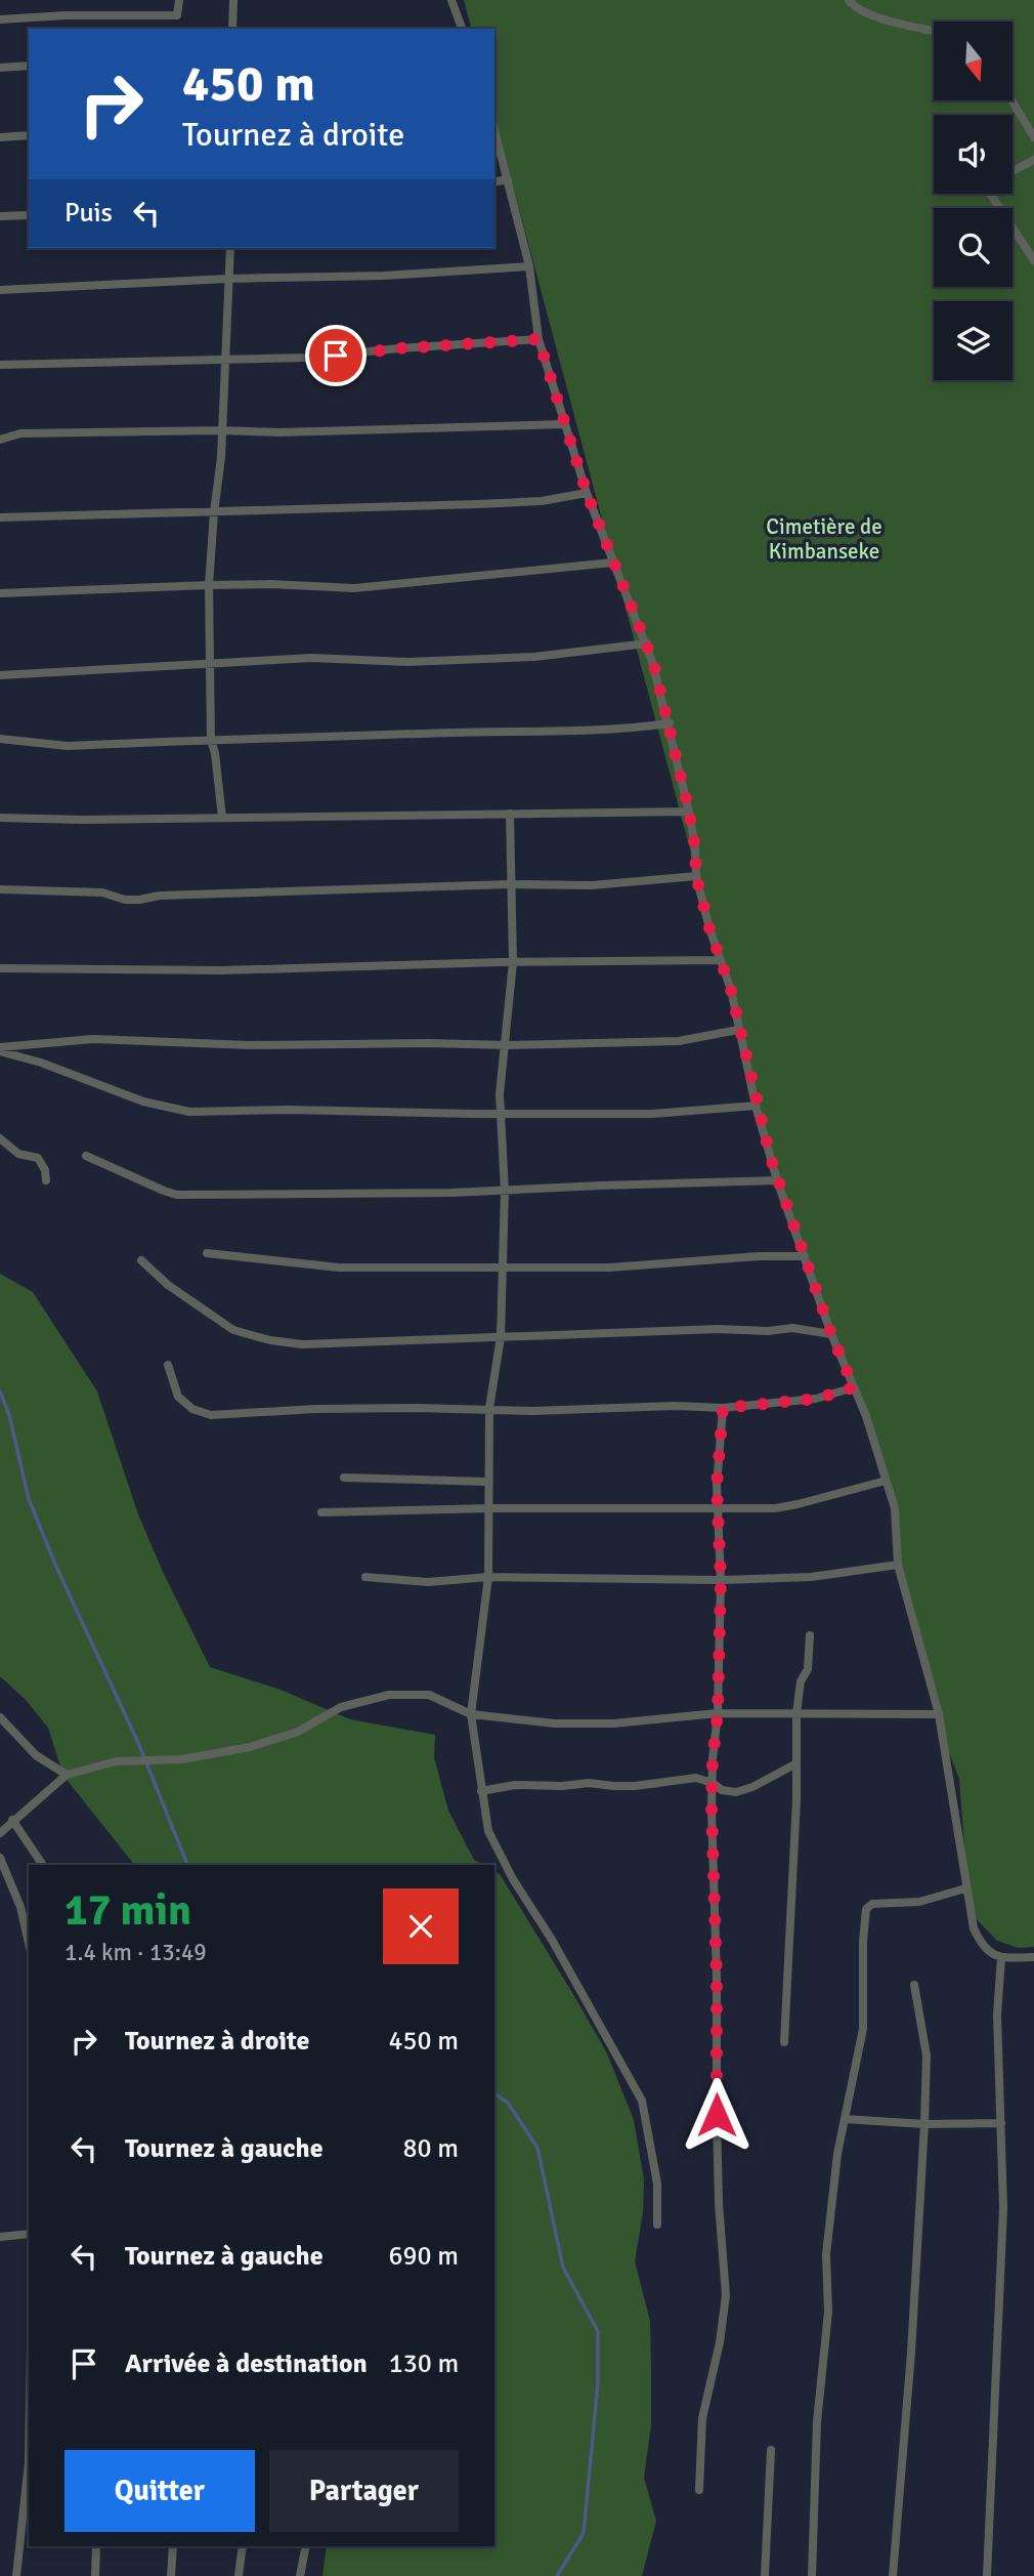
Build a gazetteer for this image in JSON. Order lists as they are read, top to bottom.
{
  "parks": ["Cimetière de Kimbanseke"],
  "north": "bottom",
  "page": {
    "turn": ["450 m", "Tournez à droite"],
    "then": "Puis",
    "heading": ["17 min", "1.4 km · 13:49"],
    "list": [
      {
        "name": "Tournez à droite",
        "value": "450 m"
      },
      {
        "name": "Tournez à gauche",
        "value": "80 m"
      },
      {
        "name": "Tournez à gauche",
        "value": "690 m"
      },
      {
        "name": "Arrivée à destination",
        "value": "130 m"
      }
    ],
    "buttons": ["Quitter", "Partager"]
  }
}
